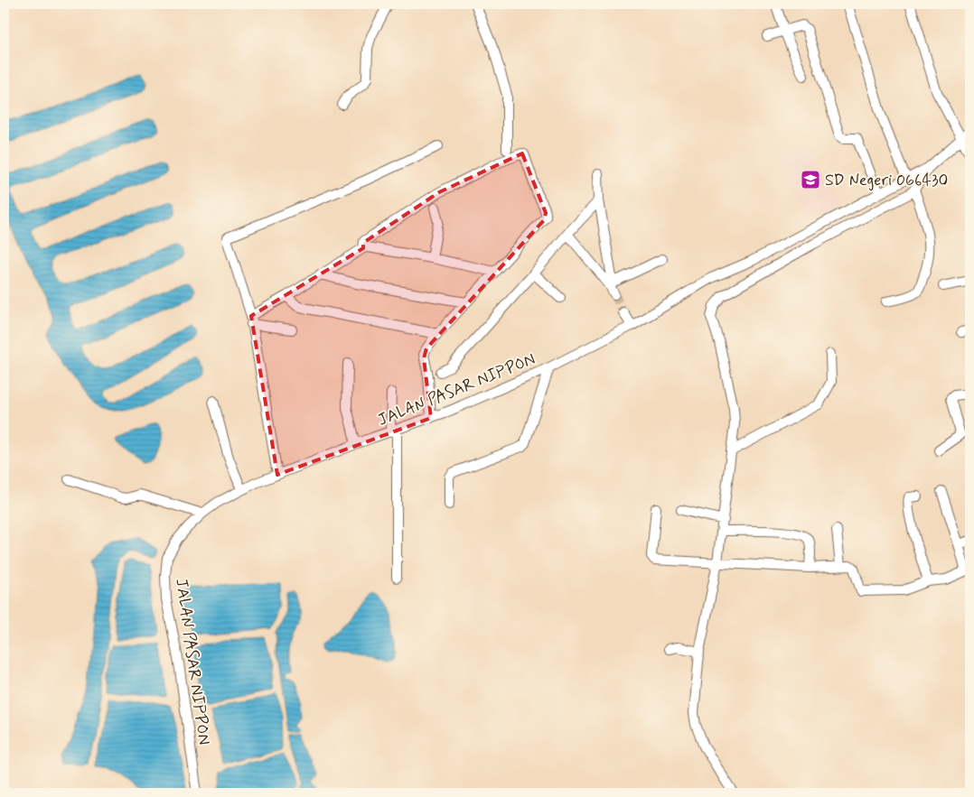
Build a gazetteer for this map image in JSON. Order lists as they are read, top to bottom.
{
  "streets": {
    "street": ["JALAN PASAR NIPPON"]
  },
  "places": {
    "school or university": ["SD Negeri 066430"]
  }
}
